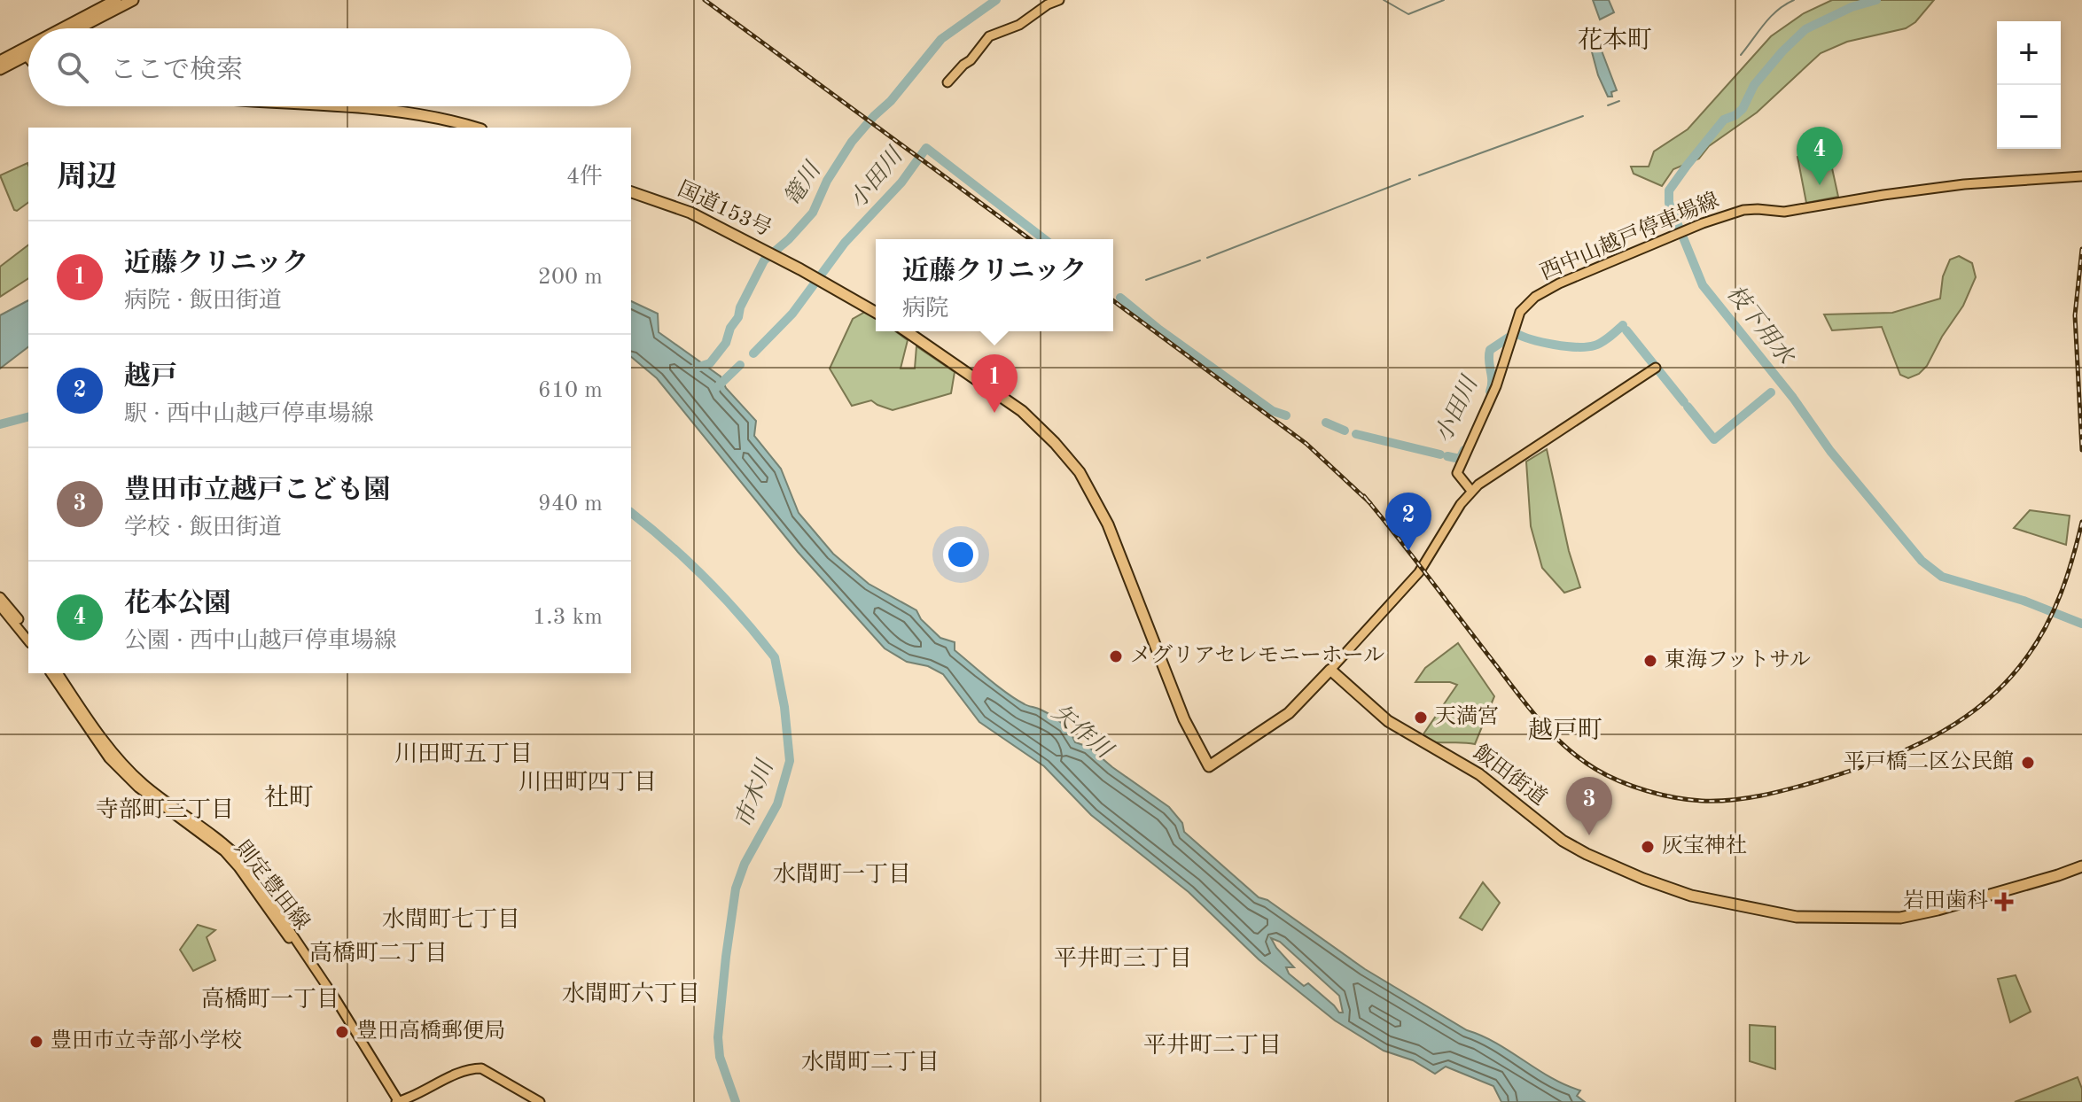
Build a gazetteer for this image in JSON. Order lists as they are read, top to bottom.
{
  "streets": {
    "highway": ["国道153号", "飯田街道"],
    "main road": ["西中山越戸停車場線", "則定豊田線"]
  },
  "districts": [
    "花本町",
    "越戸町",
    "川田町五丁目",
    "川田町四丁目",
    "社町",
    "寺部町三丁目",
    "水間町一丁目",
    "水間町七丁目",
    "高橋町二丁目",
    "平井町三丁目",
    "水間町六丁目",
    "高橋町一丁目",
    "平井町二丁目",
    "水間町二丁目"
  ],
  "water": [
    "小田川",
    "篭川",
    "枝下用水",
    "矢作川",
    "市木川"
  ],
  "places": {
    "other": [
      "メグリアセレモニーホール",
      "東海フットサル",
      "天満宮",
      "平戸橋二区公民館",
      "灰宝神社",
      "豊田高橋郵便局",
      "豊田市立寺部小学校"
    ],
    "health": ["岩田歯科"]
  },
  "page": {
    "map_buttons": ["+", "−"],
    "search": "ここで検索",
    "pins": [
      "4",
      "1",
      "2",
      "3"
    ],
    "heading": ["周辺", "4件"],
    "list": [
      {
        "mark": "1",
        "name": "近藤クリニック",
        "note": "病院 · 飯田街道",
        "value": "200 m"
      },
      {
        "mark": "2",
        "name": "越戸",
        "note": "駅 · 西中山越戸停車場線",
        "value": "610 m"
      },
      {
        "mark": "3",
        "name": "豊田市立越戸こども園",
        "note": "学校 · 飯田街道",
        "value": "940 m"
      },
      {
        "mark": "4",
        "name": "花本公園",
        "note": "公園 · 西中山越戸停車場線",
        "value": "1.3 km"
      }
    ],
    "popup": ["近藤クリニック", "病院"]
  }
}
